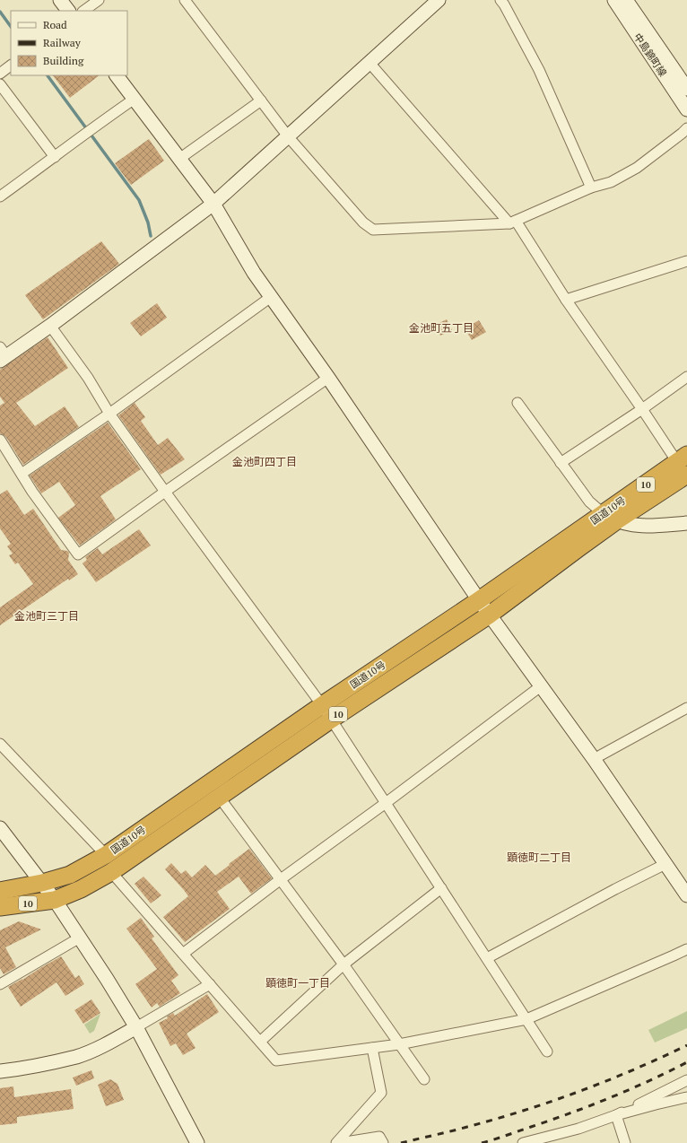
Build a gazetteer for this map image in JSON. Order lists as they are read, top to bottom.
{
  "streets": {
    "highway": ["10", "国道10号"],
    "street": ["中島錦町線"]
  },
  "crossings": [
    ["10", "国道10号"]
  ],
  "districts": [
    "金池町五丁目",
    "金池町四丁目",
    "金池町三丁目",
    "顕徳町二丁目",
    "顕徳町一丁目"
  ],
  "legend": ["Road", "Railway", "Building"]
}
